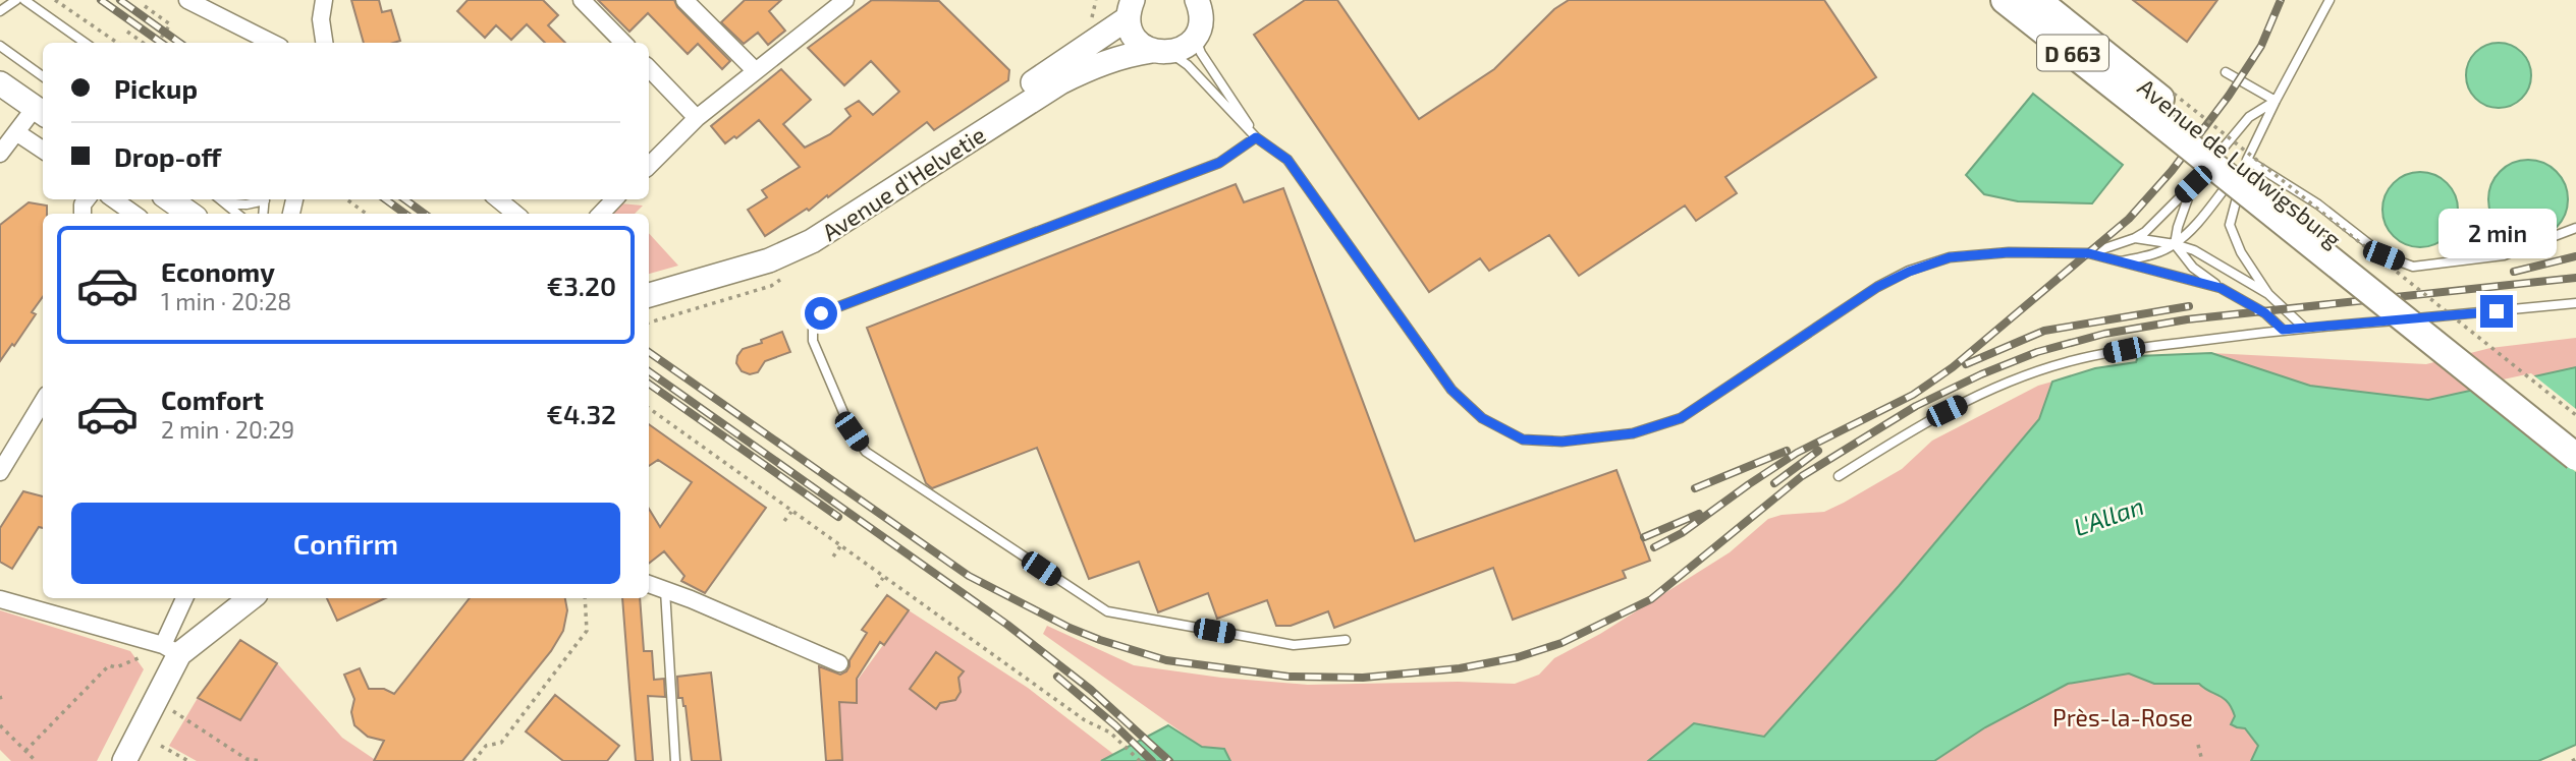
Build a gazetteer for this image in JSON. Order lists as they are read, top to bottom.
{
  "streets": {
    "main road": ["D 663", "Avenue de Ludwigsburg", "Avenue d'Helvetie"]
  },
  "water": ["L'Allan"],
  "parks": ["Près-la-Rose"],
  "page": {
    "banner": ["Pickup", "Drop-off"],
    "bubble": "2 min",
    "list": [
      {
        "name": "Economy",
        "note": "1 min · 20:28",
        "value": "€3.20"
      },
      {
        "name": "Comfort",
        "note": "2 min · 20:29",
        "value": "€4.32"
      }
    ],
    "buttons": "Confirm"
  }
}
